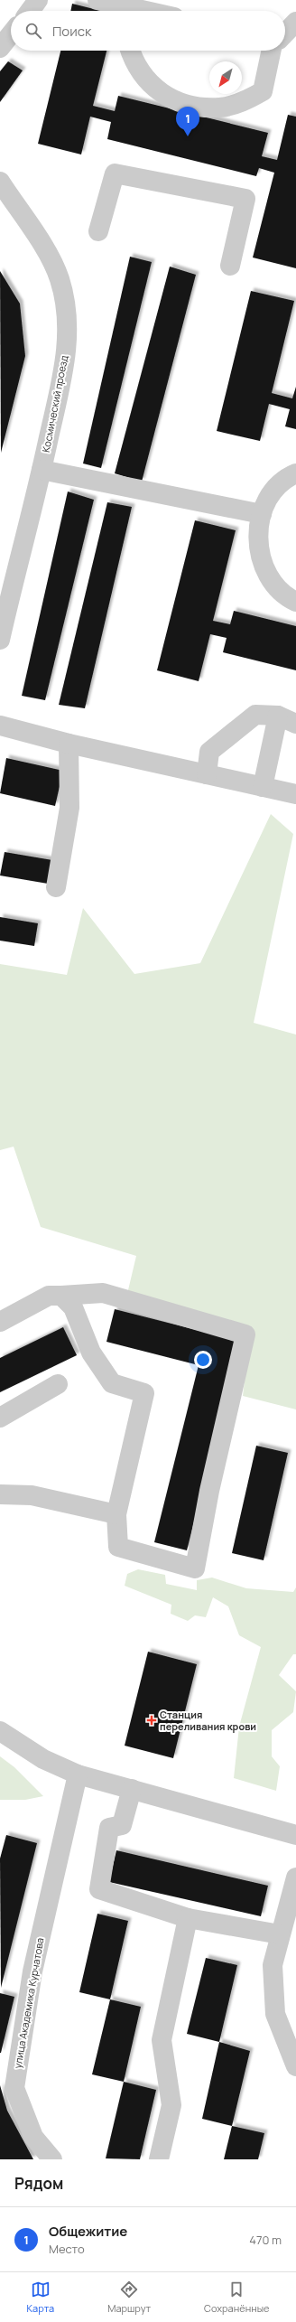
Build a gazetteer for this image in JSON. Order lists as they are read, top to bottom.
{
  "streets": {
    "street": ["Космический проезд", "улица Академика Курчатова"]
  },
  "places": {
    "health": ["Станция переливания крови"]
  },
  "north": "bottom left",
  "page": {
    "search": "Поиск",
    "pins": "1",
    "heading": "Рядом",
    "list": [
      {
        "mark": "1",
        "name": "Общежитие",
        "note": "Место",
        "value": "470 m"
      }
    ],
    "nav": ["Карта", "Маршрут", "Сохранённые"]
  }
}
